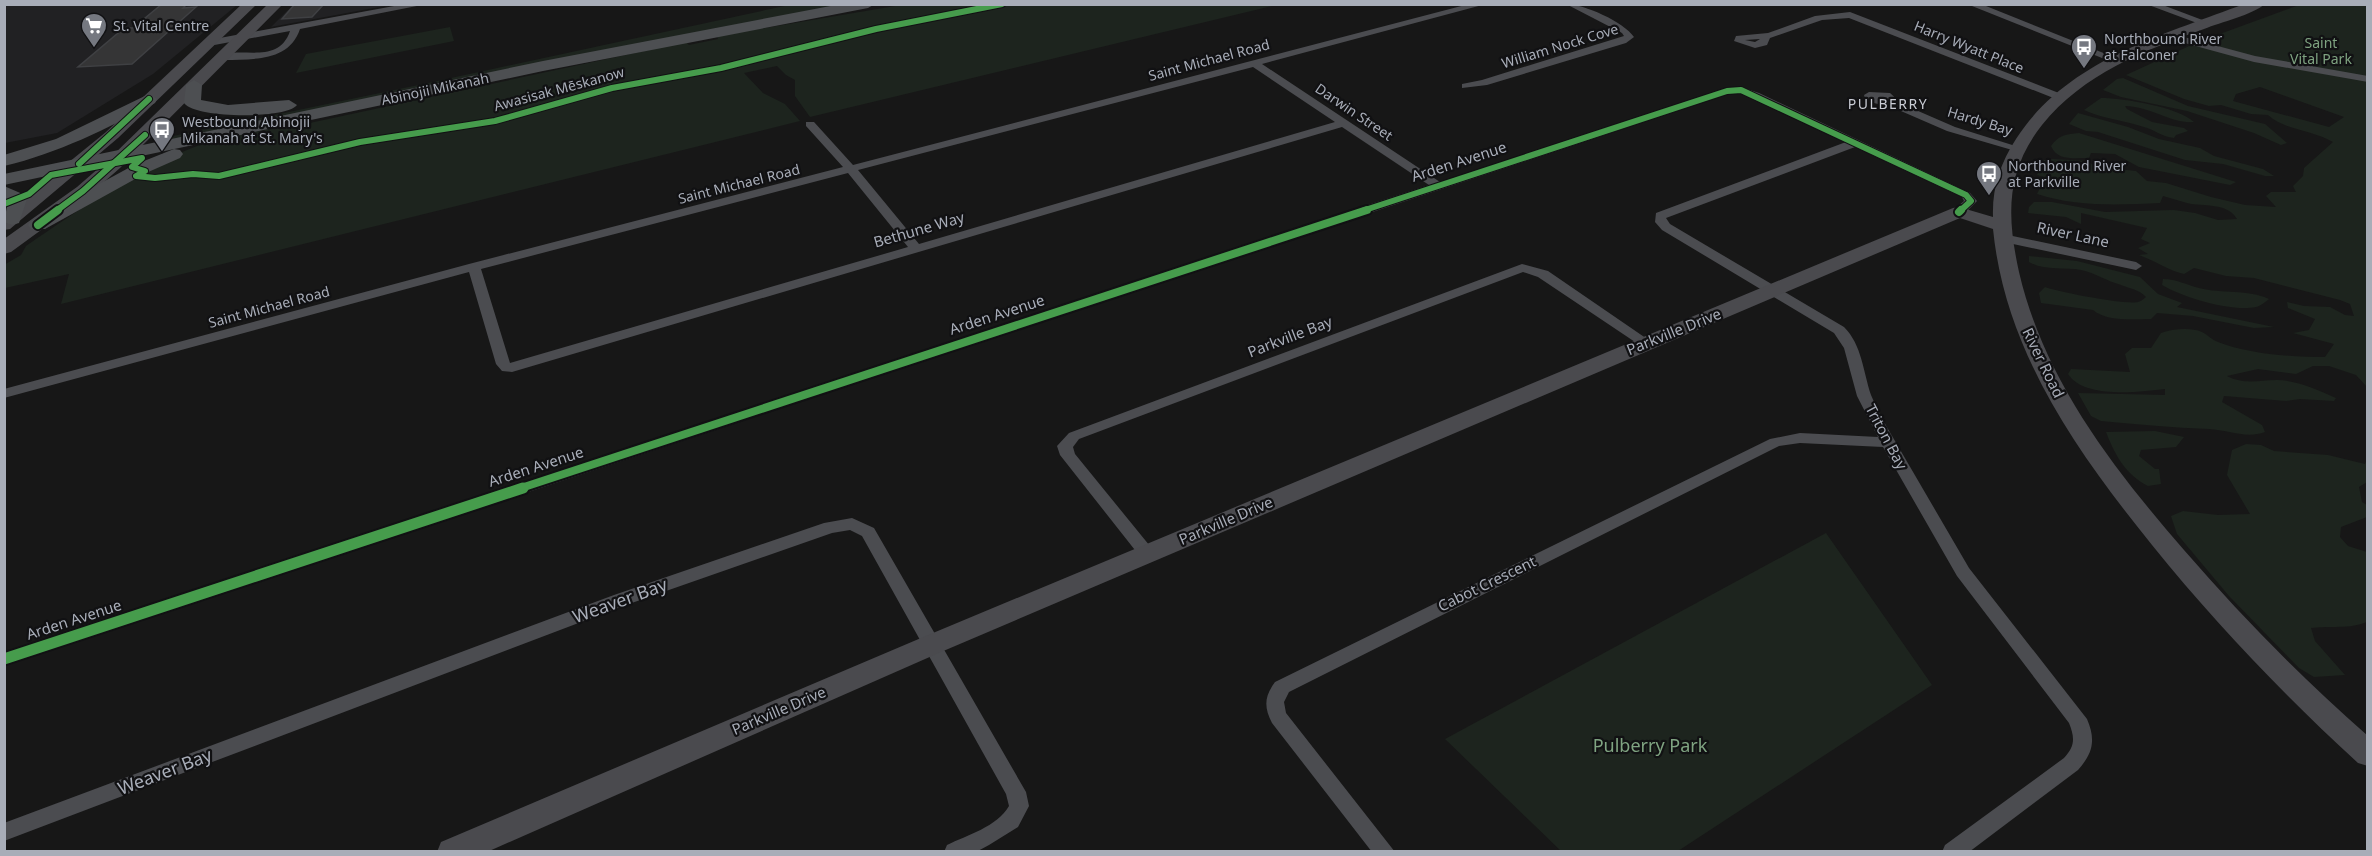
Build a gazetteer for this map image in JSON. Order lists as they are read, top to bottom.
{
  "streets": {
    "main road": ["Abinojii Mikanah"],
    "street": [
      "William Nock Cove",
      "Harry Wyatt Place",
      "Saint Michael Road",
      "Darwin Street",
      "Hardy Bay",
      "Arden Avenue",
      "Bethune Way",
      "River Lane",
      "Parkville Drive",
      "Parkville Bay",
      "River Road",
      "Triton Bay",
      "Cabot Crescent",
      "Weaver Bay"
    ],
    "cycle path": ["Awasisak Mēskanow"]
  },
  "crossings": [
    ["Harry Wyatt Place", "River Road"],
    ["Saint Michael Road", "Darwin Street"],
    ["Saint Michael Road", "Bethune Way"],
    ["Darwin Street", "Arden Avenue"],
    ["Darwin Street", "Bethune Way"],
    ["Hardy Bay", "River Road"],
    ["Arden Avenue", "Parkville Drive"],
    ["Arden Avenue", "Triton Bay"],
    ["River Lane", "River Road"],
    ["Parkville Drive", "Parkville Bay"],
    ["Parkville Drive", "Triton Bay"],
    ["Parkville Drive", "Weaver Bay"],
    ["Triton Bay", "Cabot Crescent"]
  ],
  "districts": ["PULBERRY"],
  "parks": ["Saint Vital Park", "Pulberry Park"],
  "places": {
    "supermarket": ["St. Vital Centre"],
    "bus stop": ["Northbound River at Falconer", "Westbound Abinojii Mikanah at St. Mary's", "Northbound River at Parkville"]
  }
}
